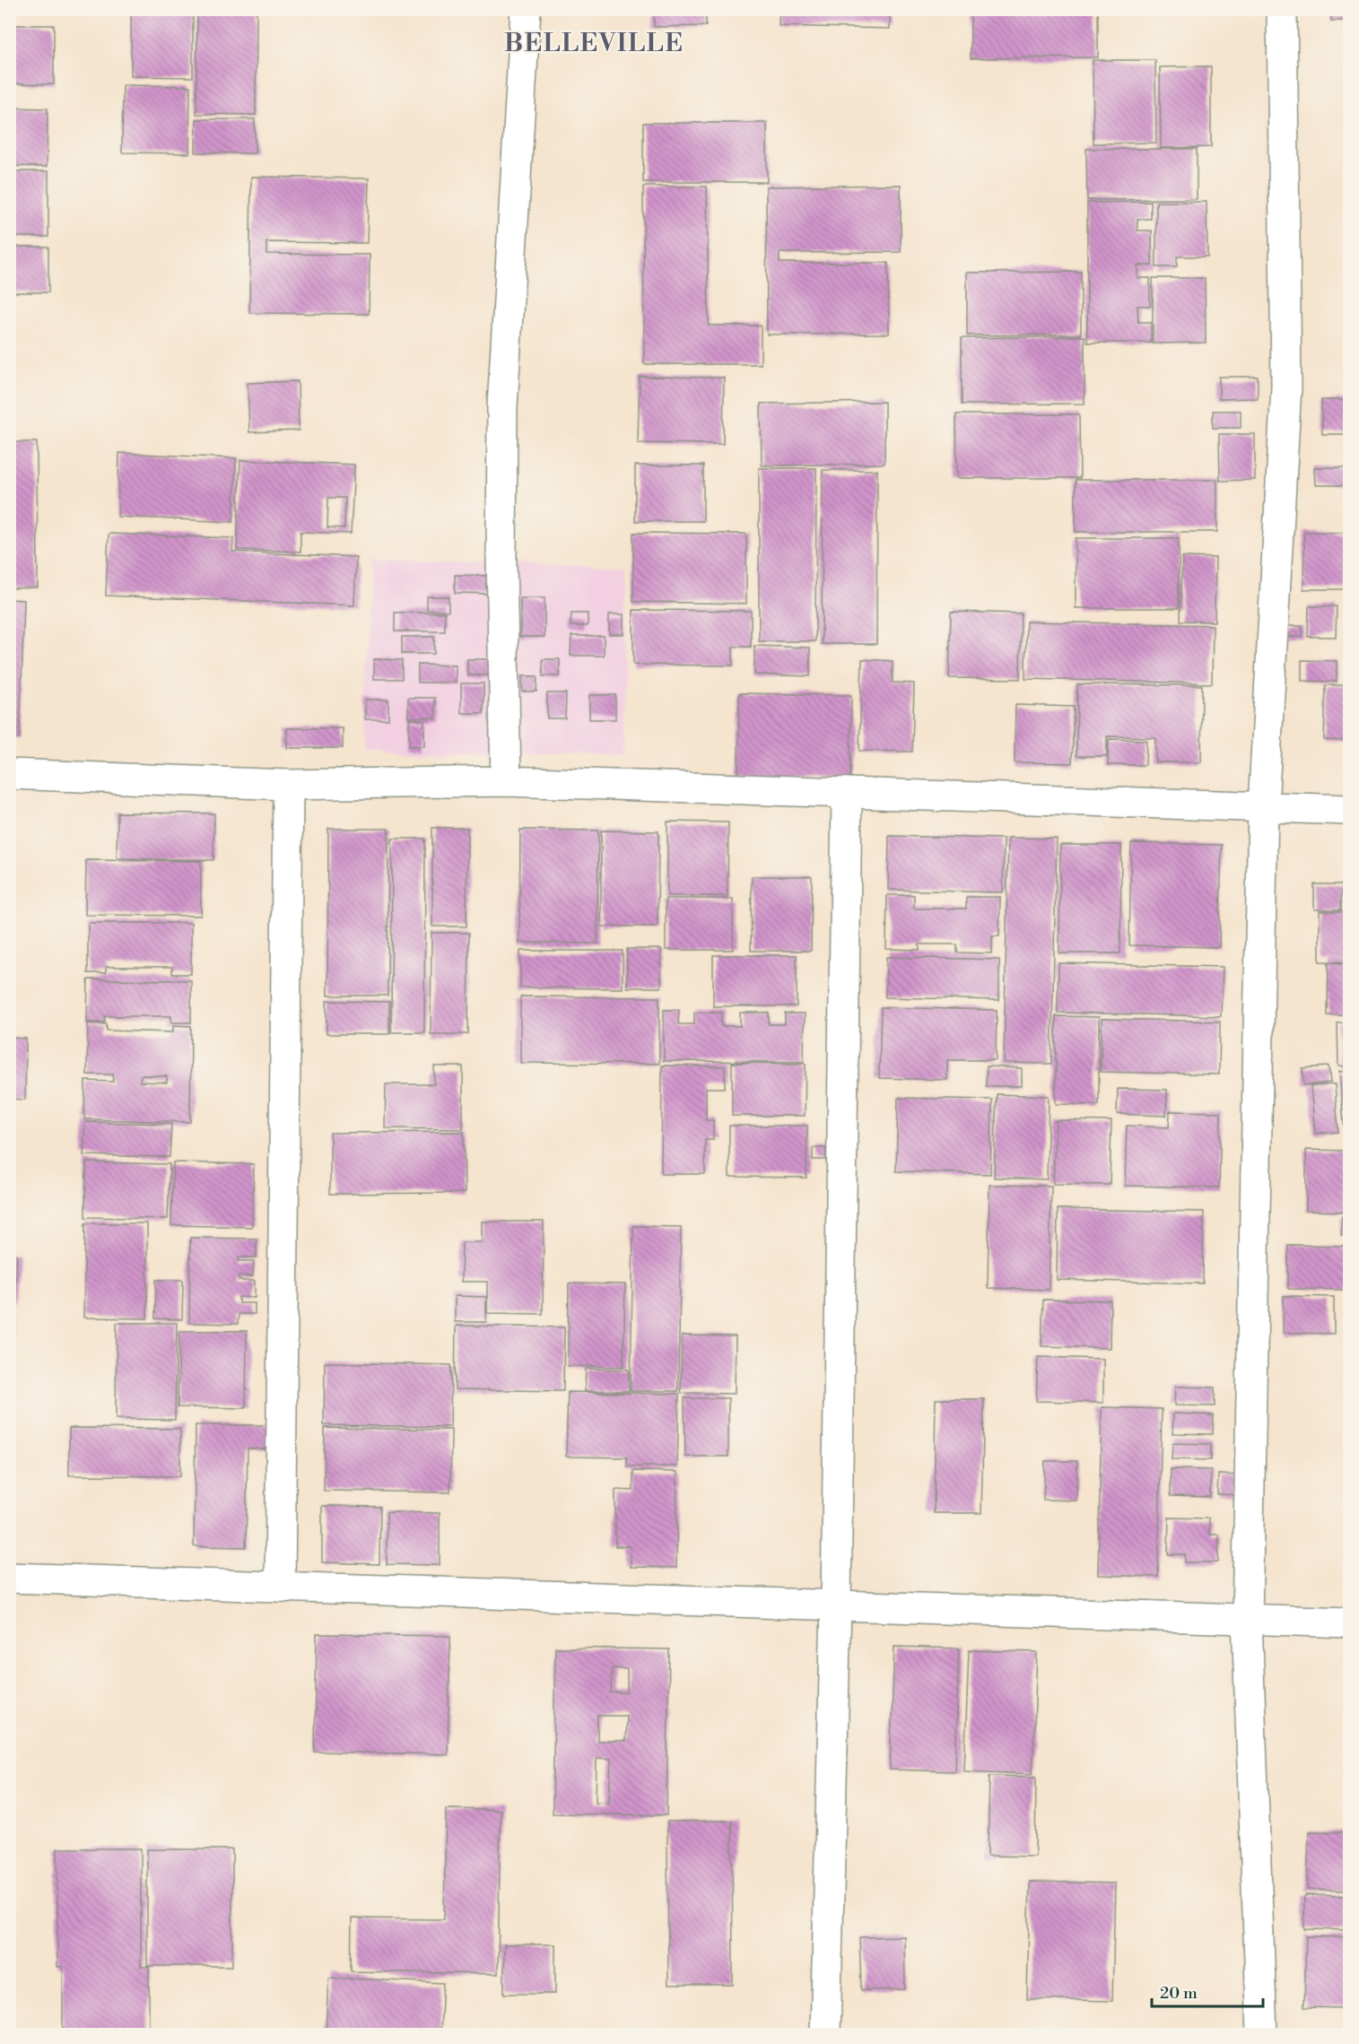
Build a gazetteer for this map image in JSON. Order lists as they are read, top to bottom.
{
  "districts": ["BELLEVILLE"],
  "scale_bar": "20 m"
}
